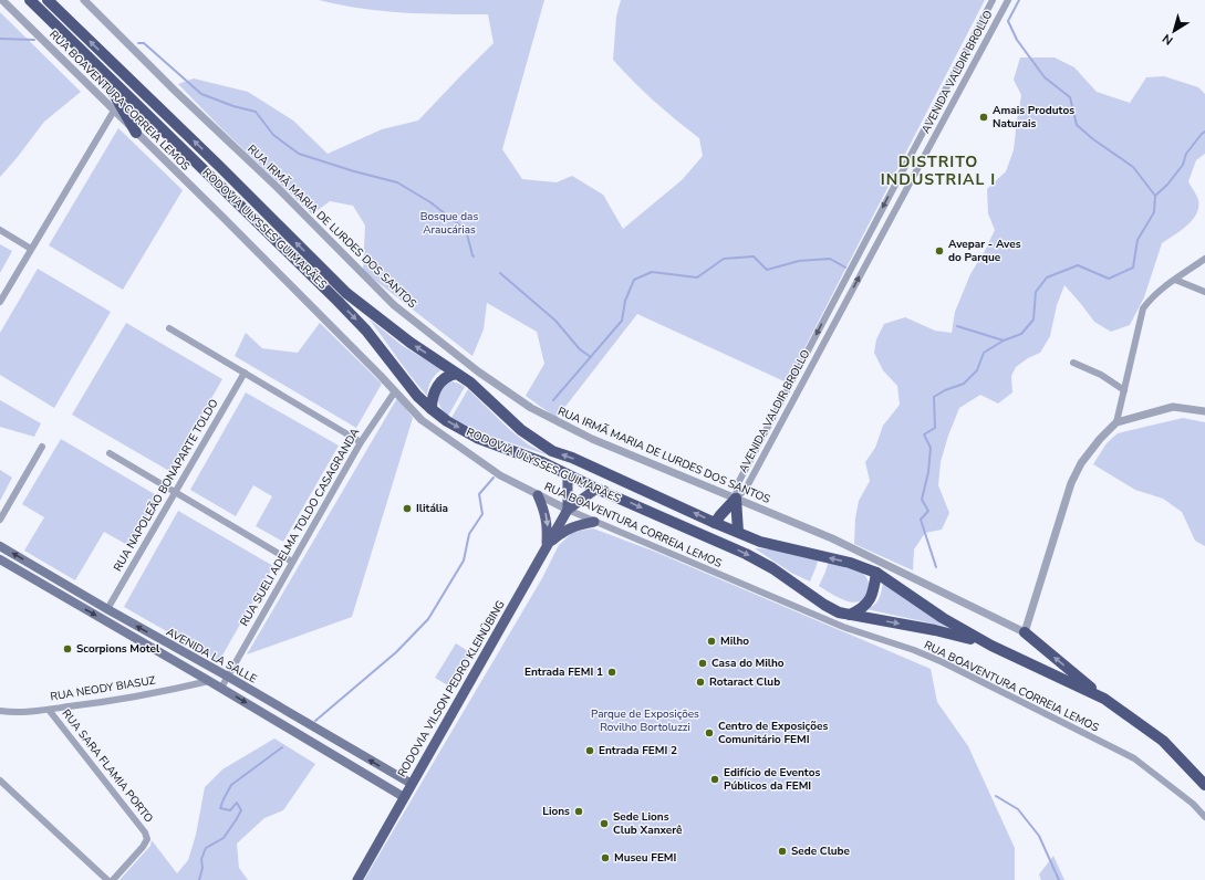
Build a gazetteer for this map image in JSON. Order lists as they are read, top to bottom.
{
  "streets": {
    "highway": ["RODOVIA ULYSSES GUIMARÃES"],
    "main road": ["AVENIDA LA SALLE", "RODOVIA VILSON PEDRO KLEINÜBING"],
    "street": [
      "AVENIDA VALDIR BROLLO",
      "RUA BOAVENTURA CORREIA LEMOS",
      "RUA IRMÃ MARIA DE LURDES DOS SANTOS",
      "RUA NAPOLEÃO BONAPARTE TOLDO",
      "RUA SUELI ADELMA TOLDO CASAGRANDA",
      "RUA NEODY BIASUZ",
      "RUA SARA FLAMIA PORTO"
    ]
  },
  "crossings": [
    ["AVENIDA VALDIR BROLLO", "RUA IRMÃ MARIA DE LURDES DOS SANTOS"],
    ["RUA BOAVENTURA CORREIA LEMOS", "RUA SUELI ADELMA TOLDO CASAGRANDA"],
    ["RUA BOAVENTURA CORREIA LEMOS", "RODOVIA VILSON PEDRO KLEINÜBING"],
    ["RODOVIA ULYSSES GUIMARÃES", "RODOVIA VILSON PEDRO KLEINÜBING"],
    ["RUA NAPOLEÃO BONAPARTE TOLDO", "AVENIDA LA SALLE"],
    ["RUA SUELI ADELMA TOLDO CASAGRANDA", "AVENIDA LA SALLE"],
    ["AVENIDA LA SALLE", "RUA NEODY BIASUZ"],
    ["AVENIDA LA SALLE", "RODOVIA VILSON PEDRO KLEINÜBING"],
    ["RUA NEODY BIASUZ", "RUA SARA FLAMIA PORTO"]
  ],
  "districts": ["DISTRITO INDUSTRIAL I"],
  "parks": ["Bosque das Araucárias", "Parque de Exposições Rovilho Bortoluzzi"],
  "places": [
    "Amais Produtos Naturais",
    "Avepar - Aves do Parque",
    "Ilitália",
    "Milho",
    "Scorpions Motel",
    "Casa do Milho",
    "Entrada FEMI 1",
    "Rotaract Club",
    "Centro de Exposições Comunitário FEMI",
    "Entrada FEMI 2",
    "Edifício de Eventos Públicos da FEMI",
    "Lions",
    "Sede Lions Club Xanxerê",
    "Sede Clube",
    "Museu FEMI"
  ],
  "north": "bottom left"
}
